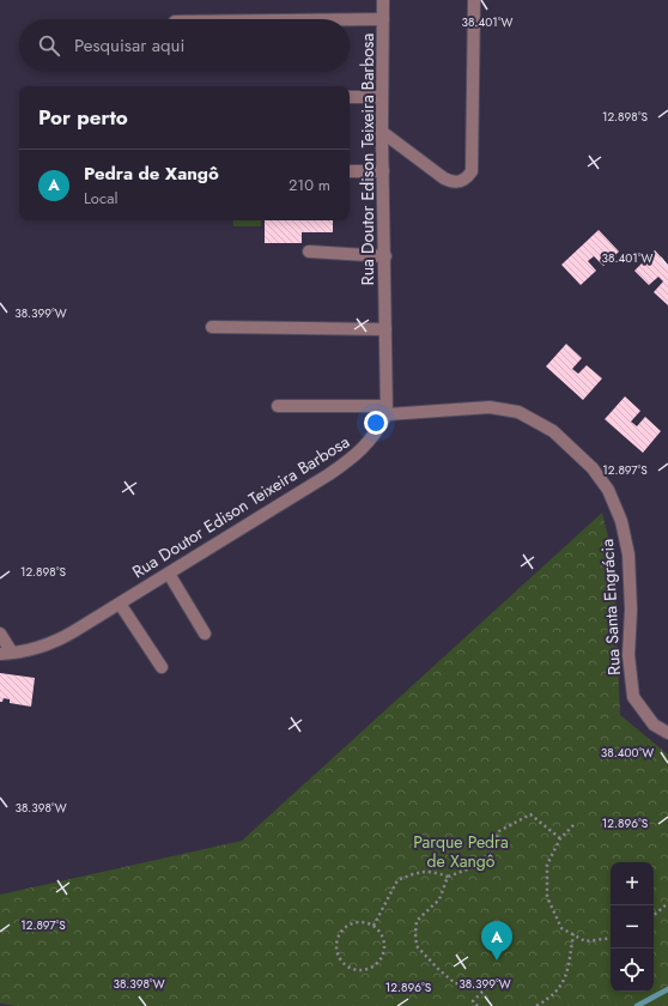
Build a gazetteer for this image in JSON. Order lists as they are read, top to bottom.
{
  "streets": {
    "street": ["Rua Doutor Edison Teixeira Barbosa", "Rua Santa Engrácia"]
  },
  "crossings": [
    ["Rua Doutor Edison Teixeira Barbosa", "Rua Santa Engrácia"]
  ],
  "parks": ["Parque Pedra de Xangô"],
  "page": {
    "search": "Pesquisar aqui",
    "heading": "Por perto",
    "list": [
      {
        "mark": "A",
        "name": "Pedra de Xangô",
        "note": "Local",
        "value": "210 m"
      }
    ],
    "map_buttons": ["+", "−"],
    "pins": "A"
  },
  "coordinates": [
    "38.401°W",
    "12.898°S",
    "38.399°W",
    "12.897°S",
    "38.400°W",
    "38.398°W",
    "12.896°S"
  ]
}
